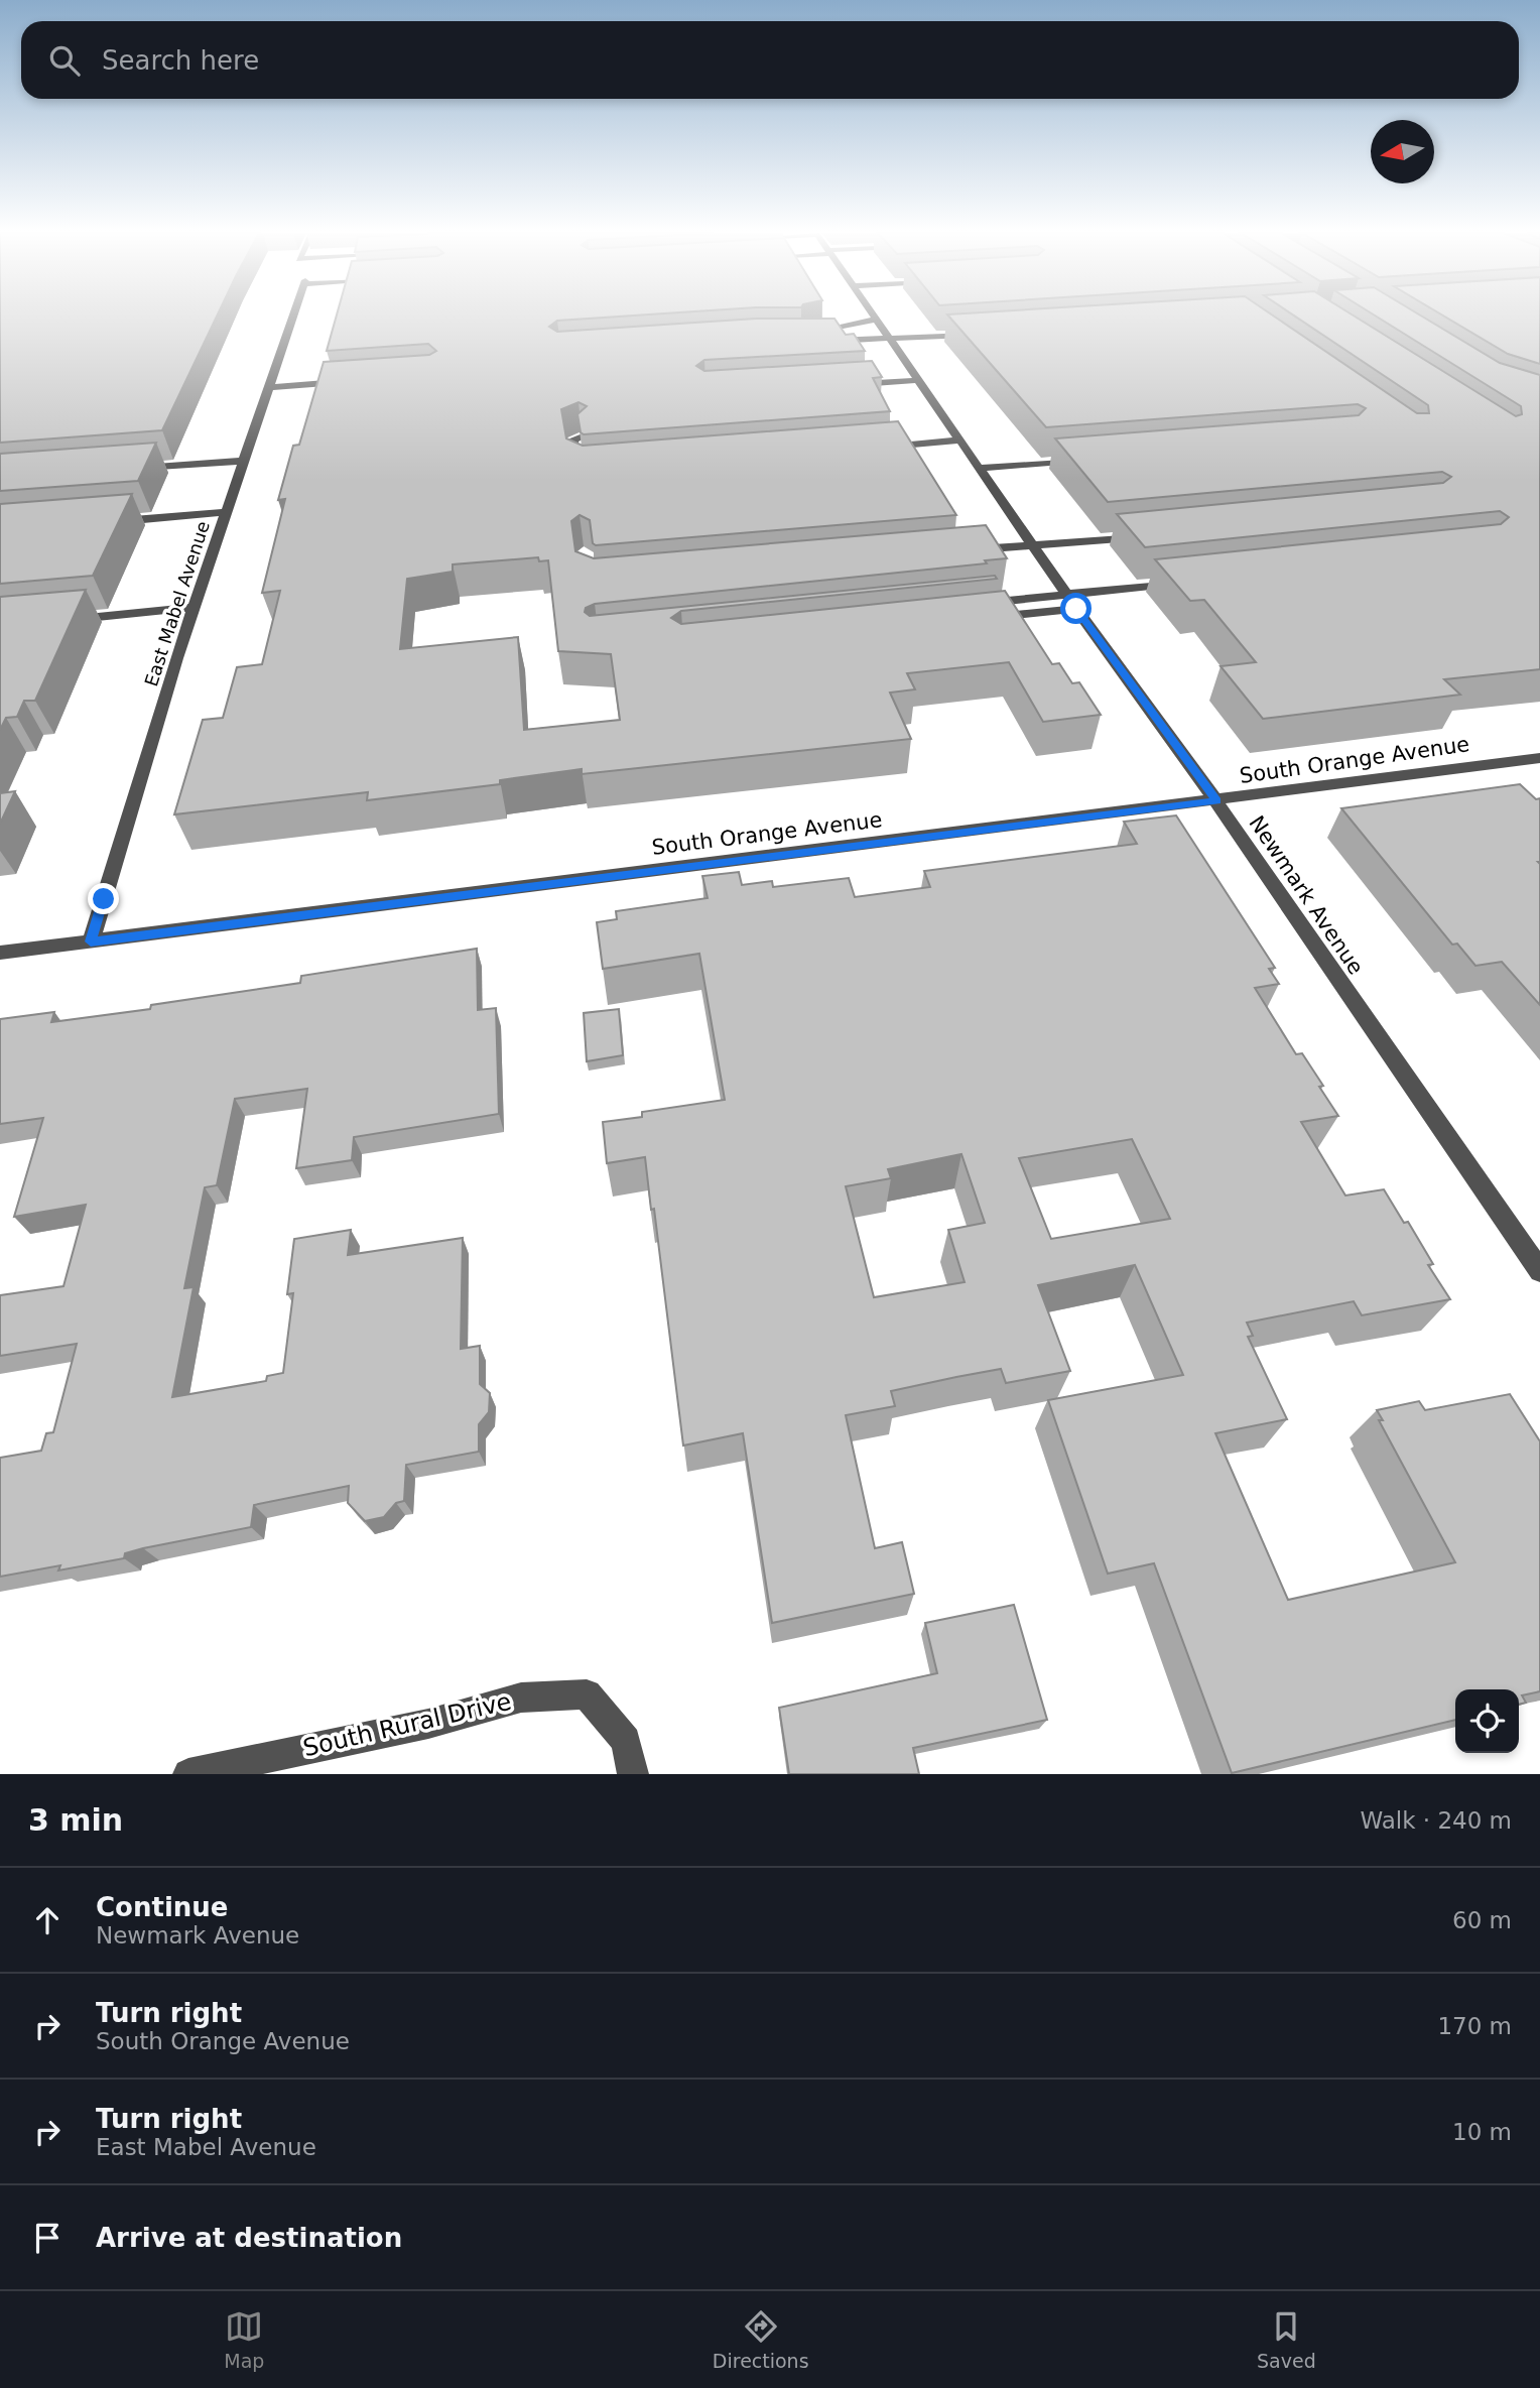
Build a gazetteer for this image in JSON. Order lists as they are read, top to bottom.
{
  "streets": {
    "street": [
      "East Mabel Avenue",
      "South Orange Avenue",
      "Newmark Avenue",
      "South Rural Drive"
    ]
  },
  "crossings": [
    ["East Mabel Avenue", "South Orange Avenue"],
    ["South Orange Avenue", "Newmark Avenue"]
  ],
  "north": "left",
  "page": {
    "search": "Search here",
    "heading": ["3 min", "Walk · 240 m"],
    "list": [
      ["Continue", "Newmark Avenue", "60 m"],
      ["Turn right", "South Orange Avenue", "170 m"],
      ["Turn right", "East Mabel Avenue", "10 m"],
      "Arrive at destination"
    ],
    "nav": ["Map", "Directions", "Saved"]
  }
}
